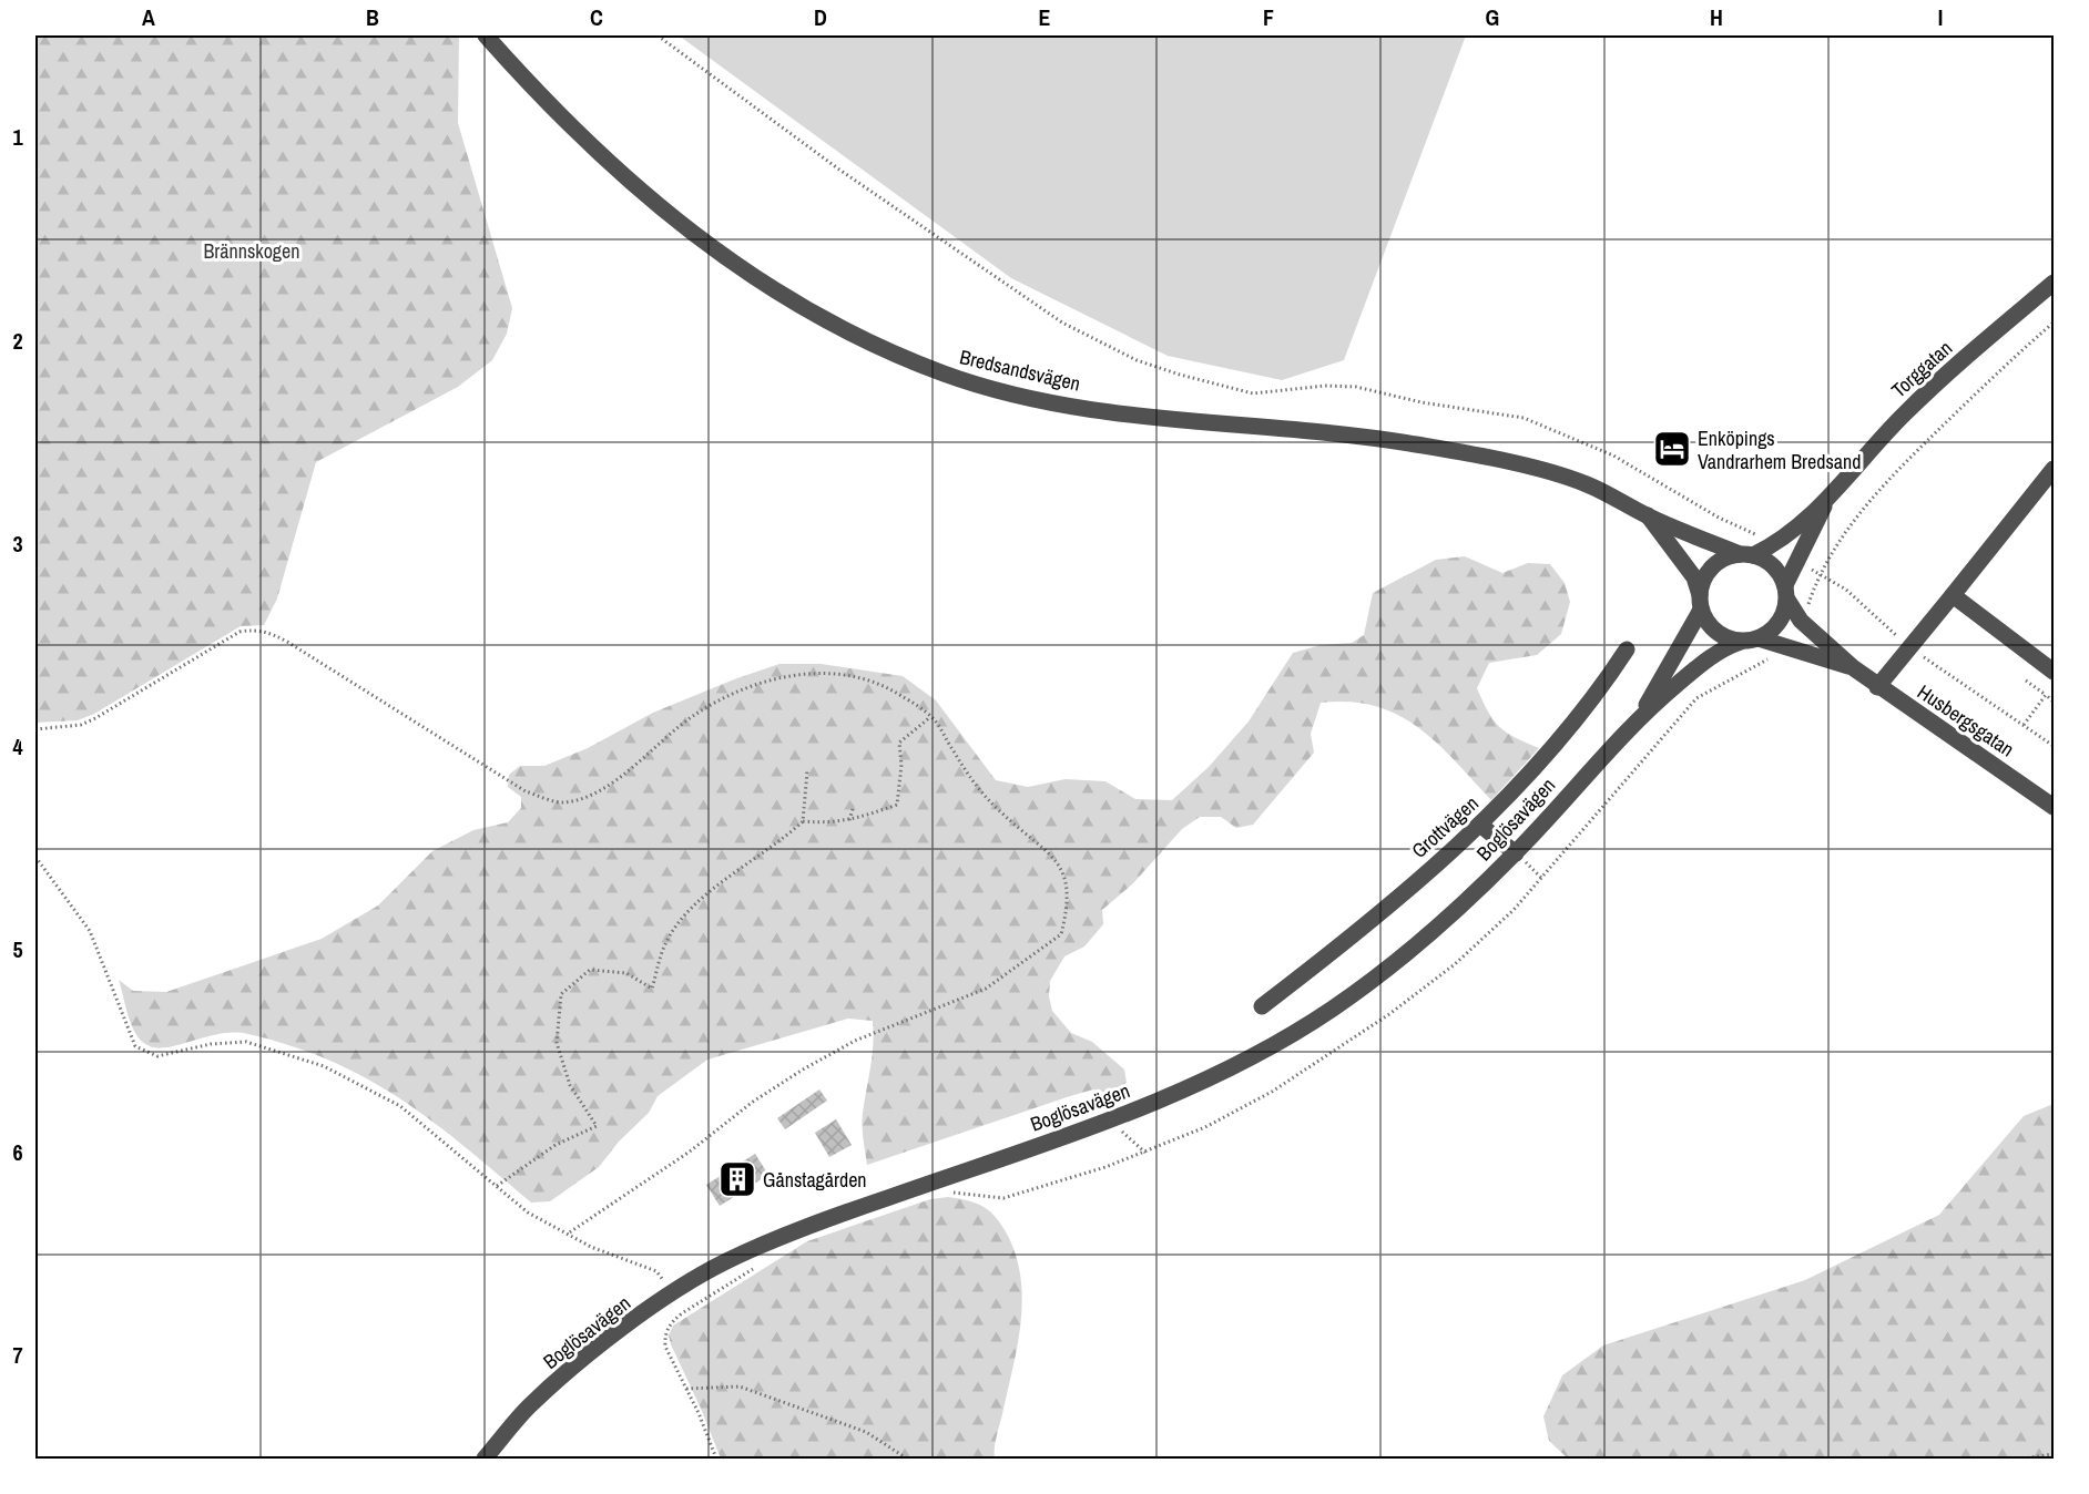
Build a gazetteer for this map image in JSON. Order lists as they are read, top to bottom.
{
  "streets": {
    "street": [
      "Torggatan",
      "Bredsandsvägen",
      "Husbergsgatan",
      "Boglösavägen",
      "Grottvägen"
    ]
  },
  "crossings": [
    ["Torggatan", "Bredsandsvägen"],
    ["Torggatan", "Husbergsgatan"],
    ["Torggatan", "Boglösavägen"],
    ["Bredsandsvägen", "Husbergsgatan"],
    ["Bredsandsvägen", "Boglösavägen"],
    ["Husbergsgatan", "Boglösavägen"]
  ],
  "parks": ["Brännskogen"],
  "places": {
    "hotel": ["Enköpings Vandrarhem Bredsand"],
    "building": ["Gånstagården"]
  },
  "grid": {
    "columns": [
      "A",
      "B",
      "C",
      "D",
      "E",
      "F",
      "G",
      "H",
      "I"
    ],
    "rows": [
      "1",
      "2",
      "3",
      "4",
      "5",
      "6",
      "7"
    ]
  }
}
